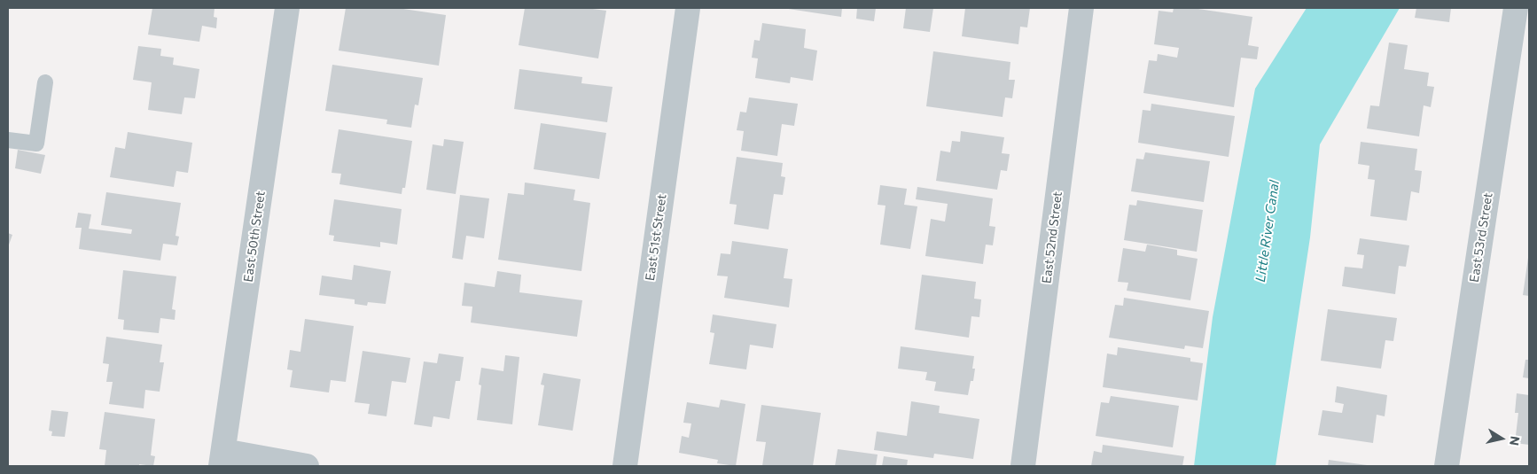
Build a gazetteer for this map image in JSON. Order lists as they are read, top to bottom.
{
  "streets": {
    "street": [
      "East 50th Street",
      "East 51st Street",
      "East 52nd Street",
      "East 53rd Street"
    ]
  },
  "water": ["Little River Canal"],
  "north": "right"
}
